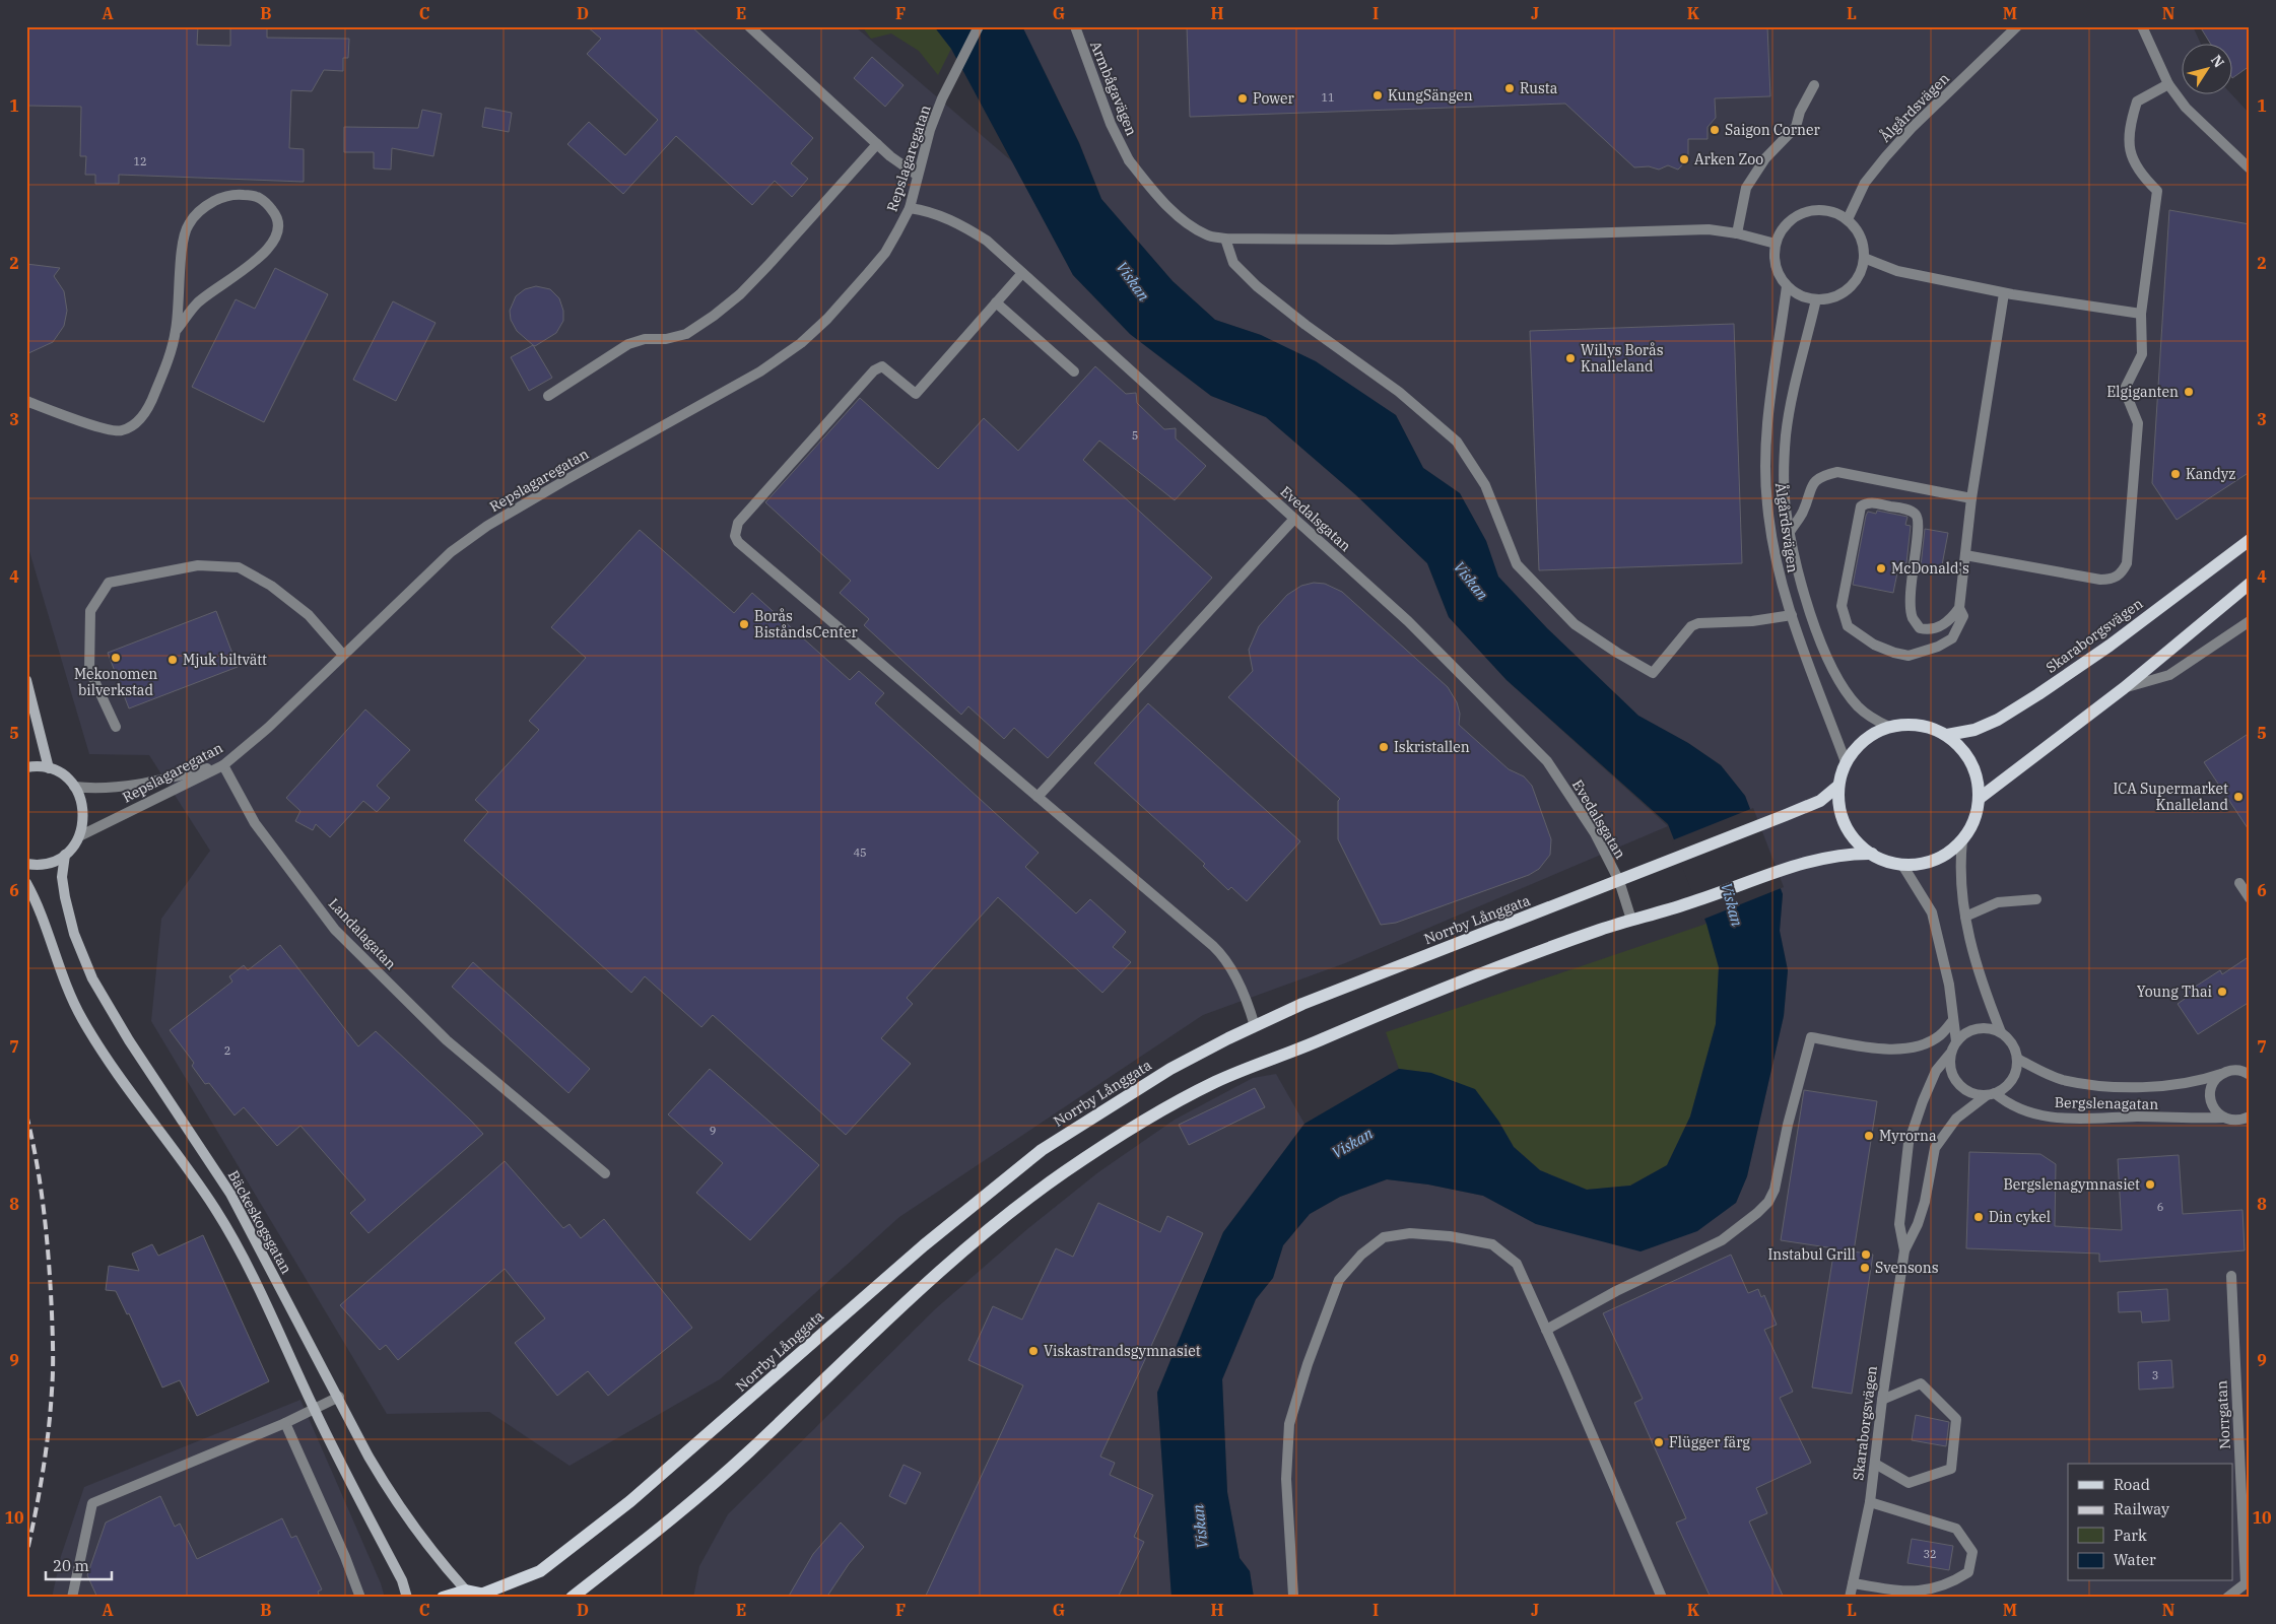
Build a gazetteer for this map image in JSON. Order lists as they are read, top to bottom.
{
  "streets": {
    "main road": ["Skaraborgsvägen", "Norrby Långgata", "Bäckeskogsgatan"],
    "street": [
      "Armbågavägen",
      "Ålgårdsvägen",
      "Repslagaregatan",
      "Evedalsgatan",
      "Landalagatan",
      "Bergslenagatan",
      "Norrgatan"
    ]
  },
  "crossings": [
    ["Armbågavägen", "Ålgårdsvägen"],
    ["Ålgårdsvägen", "Skaraborgsvägen"],
    ["Ålgårdsvägen", "Norrby Långgata"],
    ["Repslagaregatan", "Evedalsgatan"],
    ["Repslagaregatan", "Landalagatan"],
    ["Evedalsgatan", "Norrby Långgata"],
    ["Skaraborgsvägen", "Norrby Långgata"],
    ["Skaraborgsvägen", "Bergslenagatan"]
  ],
  "water": ["Viskan"],
  "places": [
    "Rusta",
    "KungSängen",
    "Power",
    "Saigon Corner",
    "Arken Zoo",
    "Willys Borås Knalleland",
    "Elgiganten",
    "Kandyz",
    "McDonald's",
    "Borås BiståndsCenter",
    "Mekonomen bilverkstad",
    "Mjuk biltvätt",
    "Iskristallen",
    "ICA Supermarket Knalleland",
    "Young Thai",
    "Myrorna",
    "Bergslenagymnasiet",
    "Din cykel",
    "Instabul Grill",
    "Svensons",
    "Viskastrandsgymnasiet",
    "Flügger färg"
  ],
  "house_numbers": [
    "11",
    "12",
    "5",
    "45",
    "2",
    "9",
    "6",
    "3",
    "32"
  ],
  "legend": [
    "Road",
    "Railway",
    "Park",
    "Water"
  ],
  "scale_bar": "20 m",
  "north": "top right",
  "grid": {
    "columns": [
      "A",
      "B",
      "C",
      "D",
      "E",
      "F",
      "G",
      "H",
      "I",
      "J",
      "K",
      "L",
      "M",
      "N"
    ],
    "rows": [
      "1",
      "2",
      "3",
      "4",
      "5",
      "6",
      "7",
      "8",
      "9",
      "10"
    ]
  }
}
